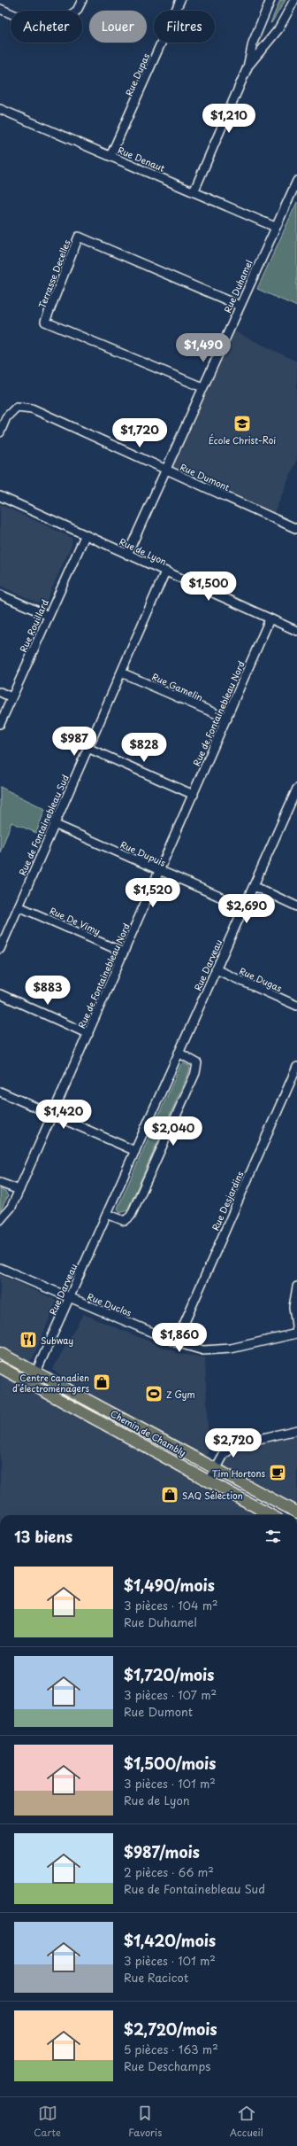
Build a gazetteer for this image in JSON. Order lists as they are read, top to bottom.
{
  "streets": {
    "main road": ["Chemin de Chambly"],
    "street": [
      "Rue Dupas",
      "Rue Denaut",
      "Terrasse Decelles",
      "Rue Duhamel",
      "Rue Dumont",
      "Rue de Lyon",
      "Rue Rouillard",
      "Rue Gamelin",
      "Rue de Fontainebleau Nord",
      "Rue de Fontainebleau Sud",
      "Rue Dupuis",
      "Rue De Vimy",
      "Rue Darveau",
      "Rue Dugas",
      "Rue Desjardins",
      "Rue Duclos"
    ]
  },
  "crossings": [
    ["Rue Dupas", "Rue Denaut"],
    ["Rue Denaut", "Rue Duhamel"],
    ["Terrasse Decelles", "Rue Duhamel"],
    ["Rue Duhamel", "Rue Dumont"],
    ["Rue Duhamel", "Rue de Lyon"],
    ["Rue de Lyon", "Rue Rouillard"],
    ["Rue de Lyon", "Rue de Fontainebleau Nord"],
    ["Rue de Lyon", "Rue de Fontainebleau Sud"],
    ["Rue Gamelin", "Rue de Fontainebleau Nord"],
    ["Rue Gamelin", "Rue de Fontainebleau Sud"],
    ["Rue de Fontainebleau Nord", "Rue Dupuis"],
    ["Rue de Fontainebleau Nord", "Rue De Vimy"],
    ["Rue de Fontainebleau Sud", "Rue Dupuis"],
    ["Rue de Fontainebleau Sud", "Rue De Vimy"],
    ["Rue Dupuis", "Rue Darveau"],
    ["Rue Darveau", "Rue Dugas"],
    ["Rue Darveau", "Rue Duclos"],
    ["Rue Darveau", "Chemin de Chambly"],
    ["Rue Desjardins", "Rue Duclos"]
  ],
  "places": {
    "school or university": ["École Christ-Roi"],
    "restaurant": ["Subway"],
    "shop": ["Centre canadien d'électroménagers", "SAQ Sélection"],
    "sports": ["Z Gym"],
    "cafe": ["Tim Hortons"]
  },
  "page": {
    "chip": ["Acheter", "Louer", "Filtres"],
    "price": [
      "$1,210",
      "$1,490",
      "$1,720",
      "$1,500",
      "$987",
      "$828",
      "$1,520",
      "$2,690",
      "$883",
      "$1,420",
      "$2,040",
      "$1,860",
      "$2,720"
    ],
    "heading": "13 biens",
    "list": [
      {
        "name": "$1,490/mois",
        "note": "3 pièces · 104 m² · Rue Duhamel"
      },
      {
        "name": "$1,720/mois",
        "note": "3 pièces · 107 m² · Rue Dumont"
      },
      {
        "name": "$1,500/mois",
        "note": "3 pièces · 101 m² · Rue de Lyon"
      },
      {
        "name": "$987/mois",
        "note": "2 pièces · 66 m² · Rue de Fontainebleau Sud"
      },
      {
        "name": "$1,420/mois",
        "note": "3 pièces · 101 m² · Rue Racicot"
      },
      {
        "name": "$2,720/mois",
        "note": "5 pièces · 163 m² · Rue Deschamps"
      }
    ],
    "tabs": ["Carte", "Favoris", "Accueil"]
  }
}
